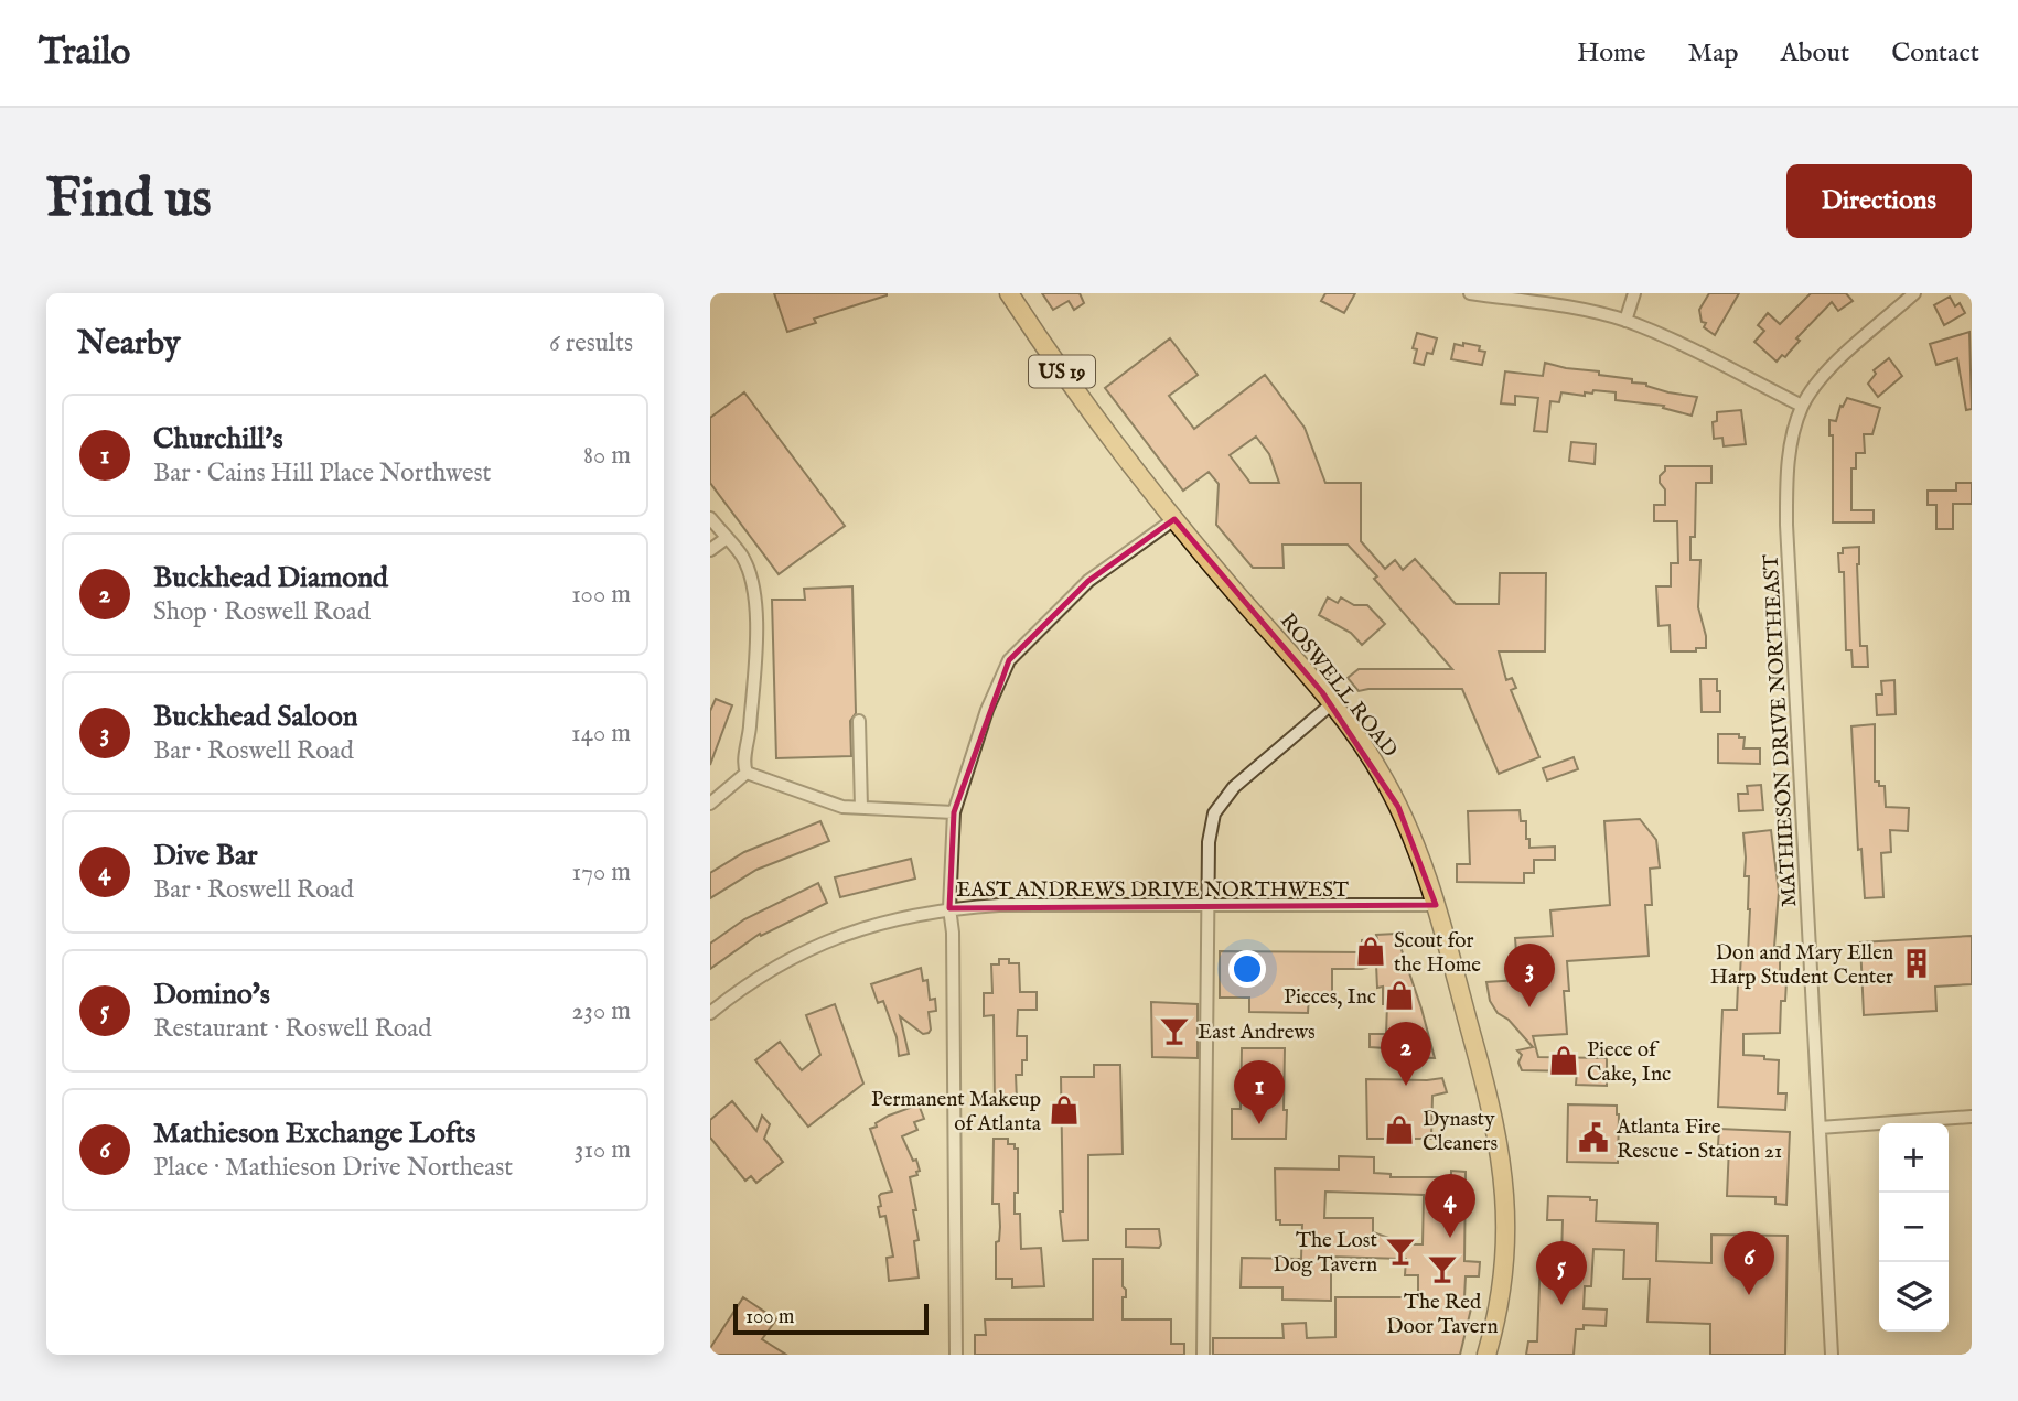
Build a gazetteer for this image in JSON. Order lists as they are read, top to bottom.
{
  "streets": {
    "main road": ["US 19", "ROSWELL ROAD"],
    "street": ["MATHIESON DRIVE NORTHEAST", "EAST ANDREWS DRIVE NORTHWEST"]
  },
  "crossings": [
    ["ROSWELL ROAD", "EAST ANDREWS DRIVE NORTHWEST"]
  ],
  "places": {
    "shop": [
      "Scout for the Home",
      "Pieces, Inc",
      "Piece of Cake, Inc",
      "Permanent Makeup of Atlanta",
      "Dynasty Cleaners"
    ],
    "building": ["Don and Mary Ellen Harp Student Center"],
    "bar": ["East Andrews", "The Lost Dog Tavern", "The Red Door Tavern"],
    "public building": ["Atlanta Fire Rescue - Station 21"]
  },
  "scale_bar": "100 m",
  "page": {
    "header": "Trailo",
    "nav": [
      "Home",
      "Map",
      "About",
      "Contact"
    ],
    "buttons": "Directions",
    "title": "Find us",
    "heading": ["Nearby", "6 results"],
    "list": [
      {
        "mark": "1",
        "name": "Churchill's",
        "note": "Bar · Cains Hill Place Northwest",
        "value": "80 m"
      },
      {
        "mark": "2",
        "name": "Buckhead Diamond",
        "note": "Shop · Roswell Road",
        "value": "100 m"
      },
      {
        "mark": "3",
        "name": "Buckhead Saloon",
        "note": "Bar · Roswell Road",
        "value": "140 m"
      },
      {
        "mark": "4",
        "name": "Dive Bar",
        "note": "Bar · Roswell Road",
        "value": "170 m"
      },
      {
        "mark": "5",
        "name": "Domino's",
        "note": "Restaurant · Roswell Road",
        "value": "230 m"
      },
      {
        "mark": "6",
        "name": "Mathieson Exchange Lofts",
        "note": "Place · Mathieson Drive Northeast",
        "value": "310 m"
      }
    ],
    "pins": [
      "3",
      "2",
      "1",
      "4",
      "6",
      "5"
    ],
    "map_buttons": ["+", "−"],
    "scale": "100 m"
  }
}
